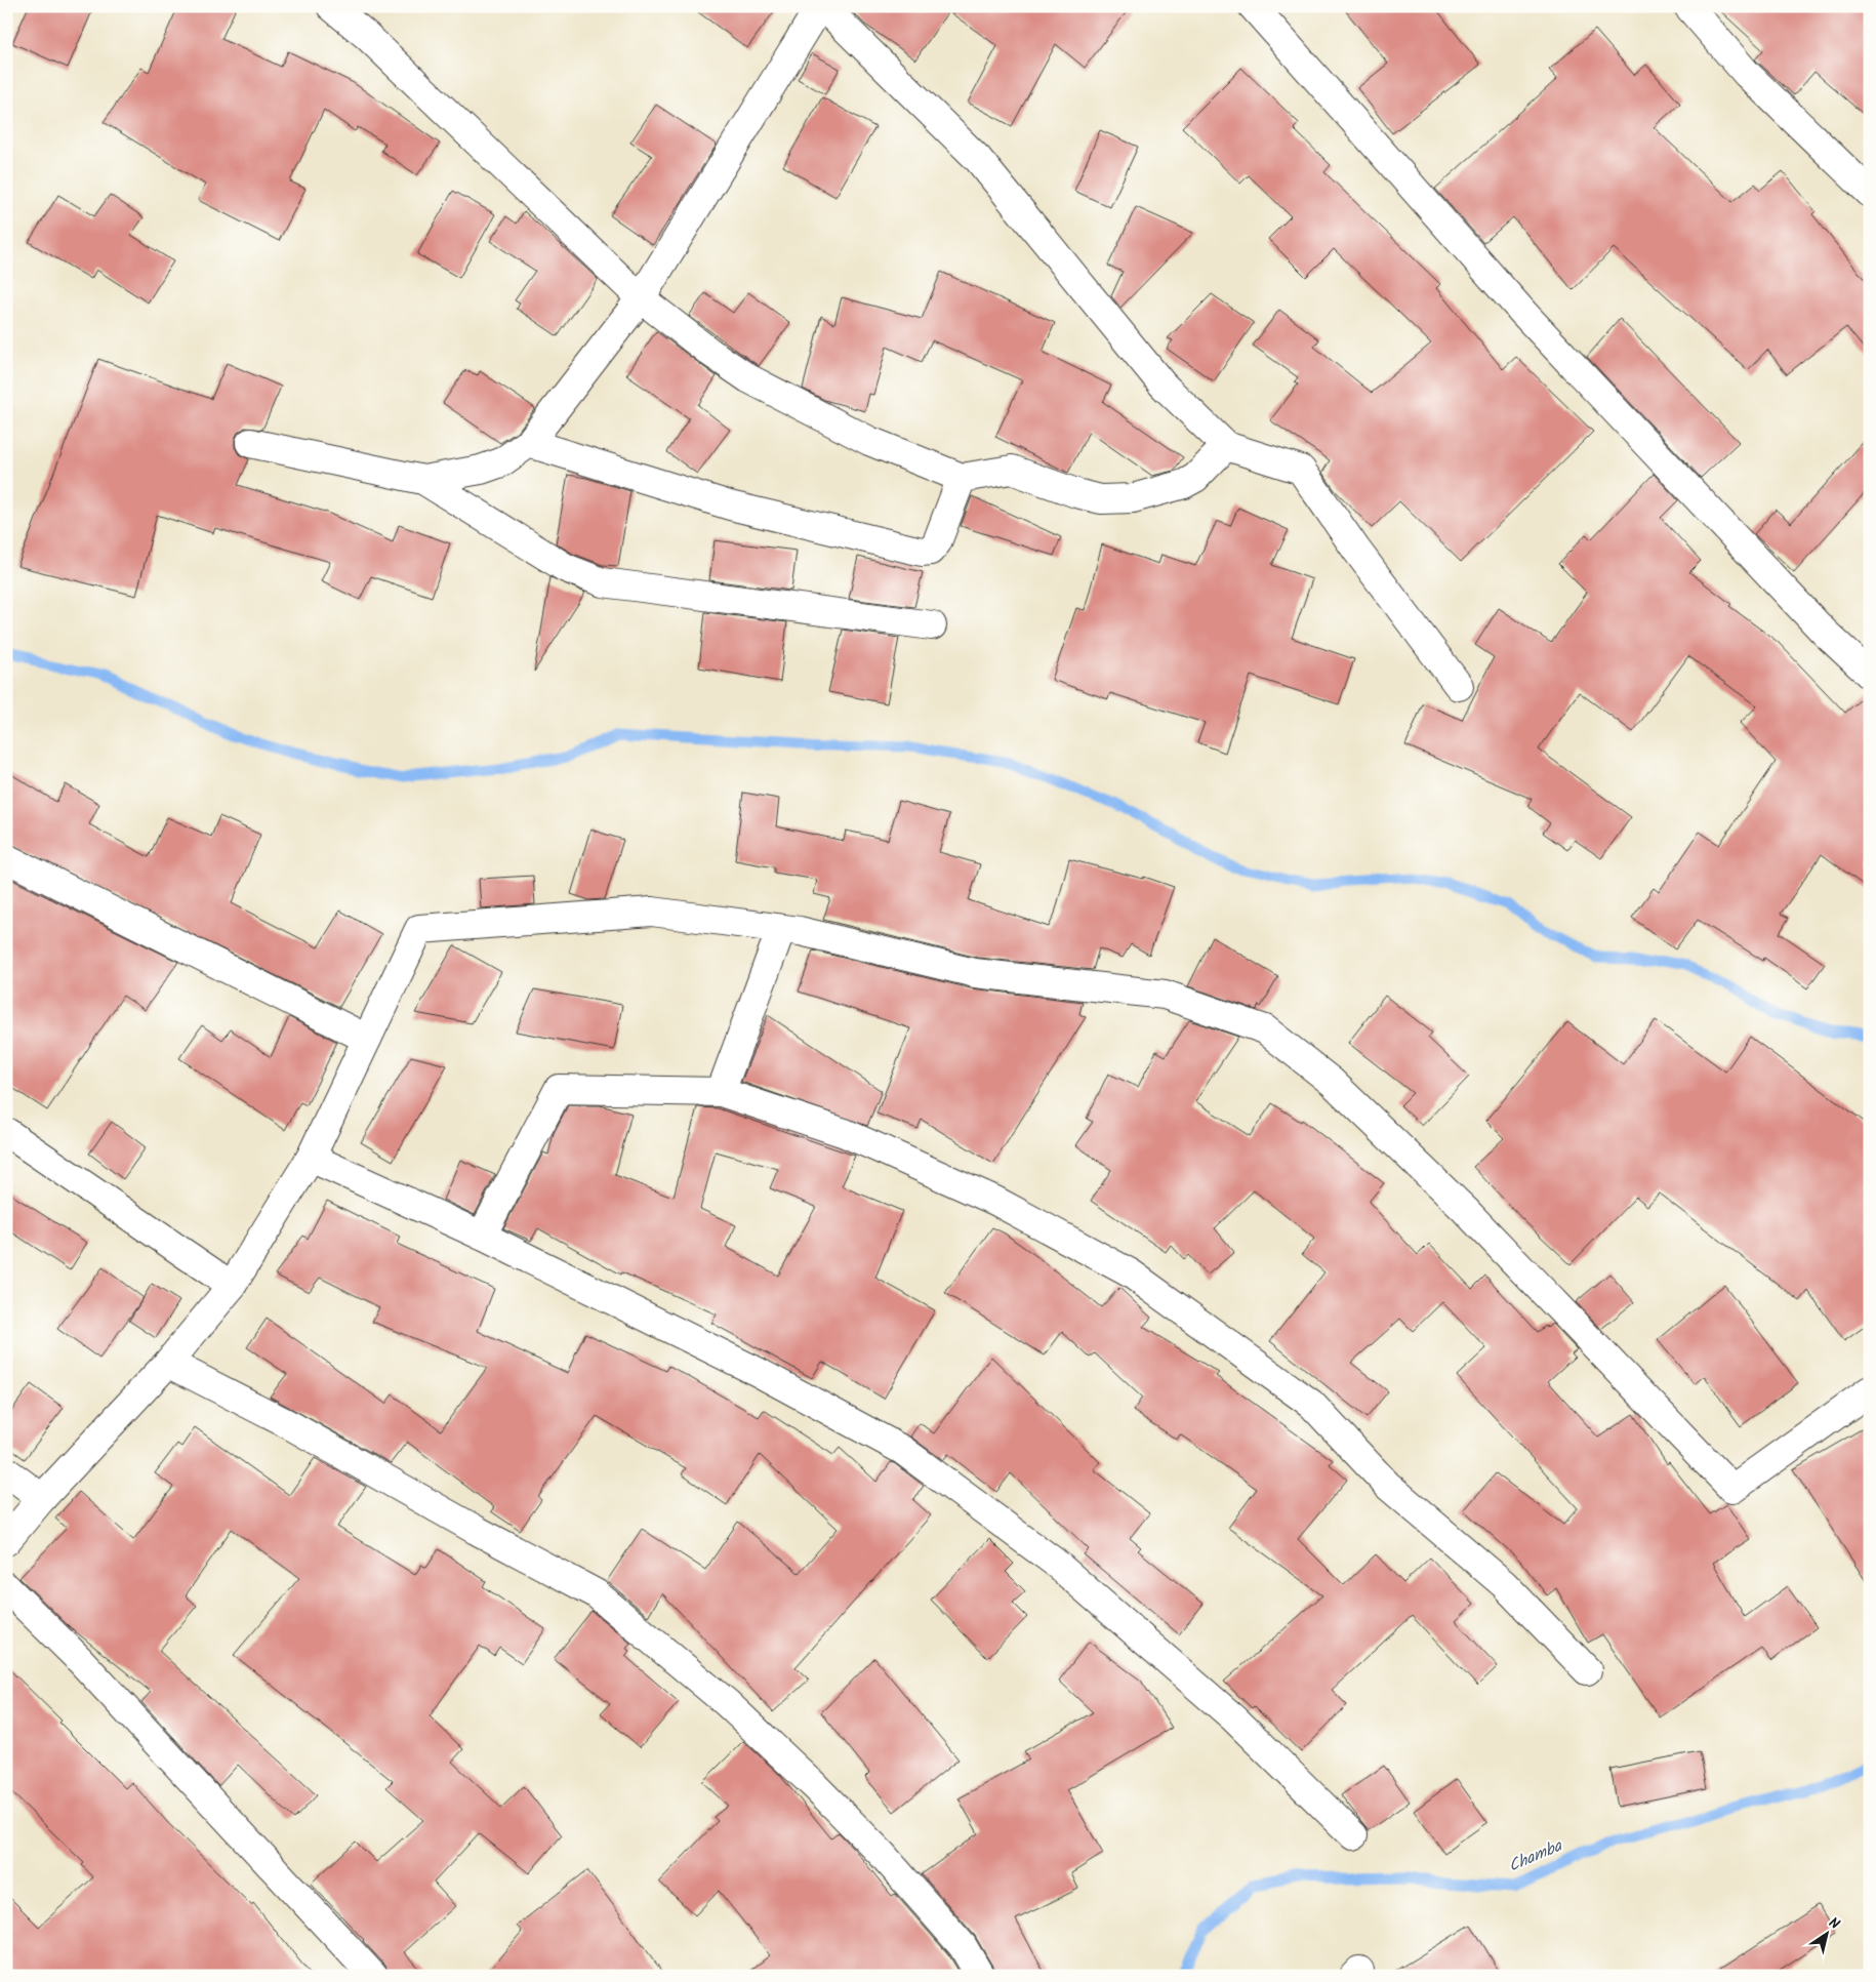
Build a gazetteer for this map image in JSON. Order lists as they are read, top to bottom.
{
  "water": ["Chamba"],
  "north": "top right"
}
